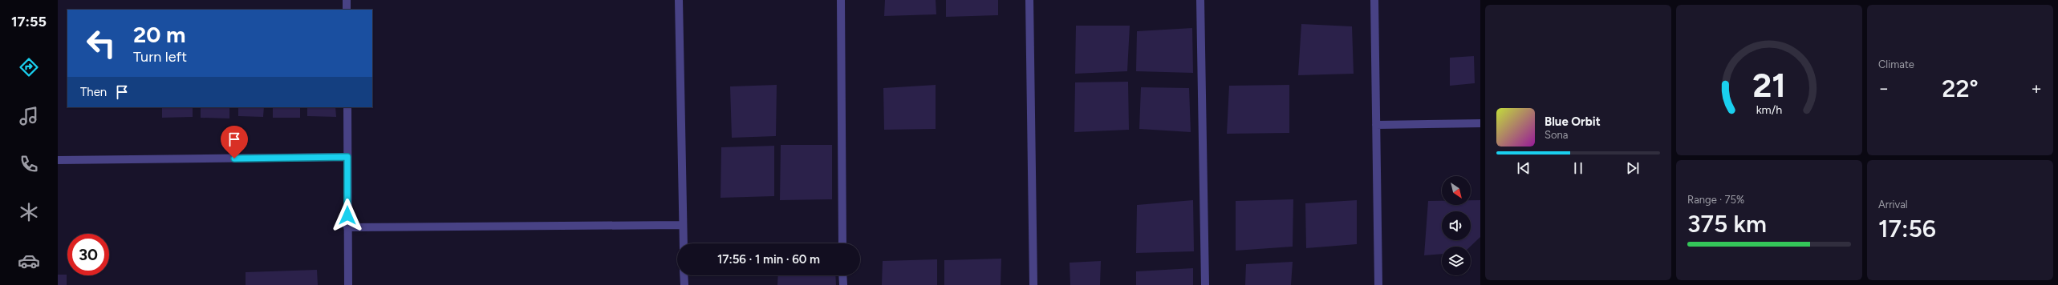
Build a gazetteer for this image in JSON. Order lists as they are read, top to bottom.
{
  "north": "bottom right",
  "page": {
    "tabs": "17:55",
    "tile": [
      "Climate",
      ["Range · 75%", "375 km"],
      ["Arrival", "17:56"]
    ],
    "turn": ["20 m", "Turn left"],
    "heat": ["−", "22°", "+"],
    "then": "Then",
    "song": ["Blue Orbit", "Sona"],
    "limit": "30",
    "trip": "17:56 · 1 min · 60 m",
    "gauge": ["21", "km/h"]
  }
}
